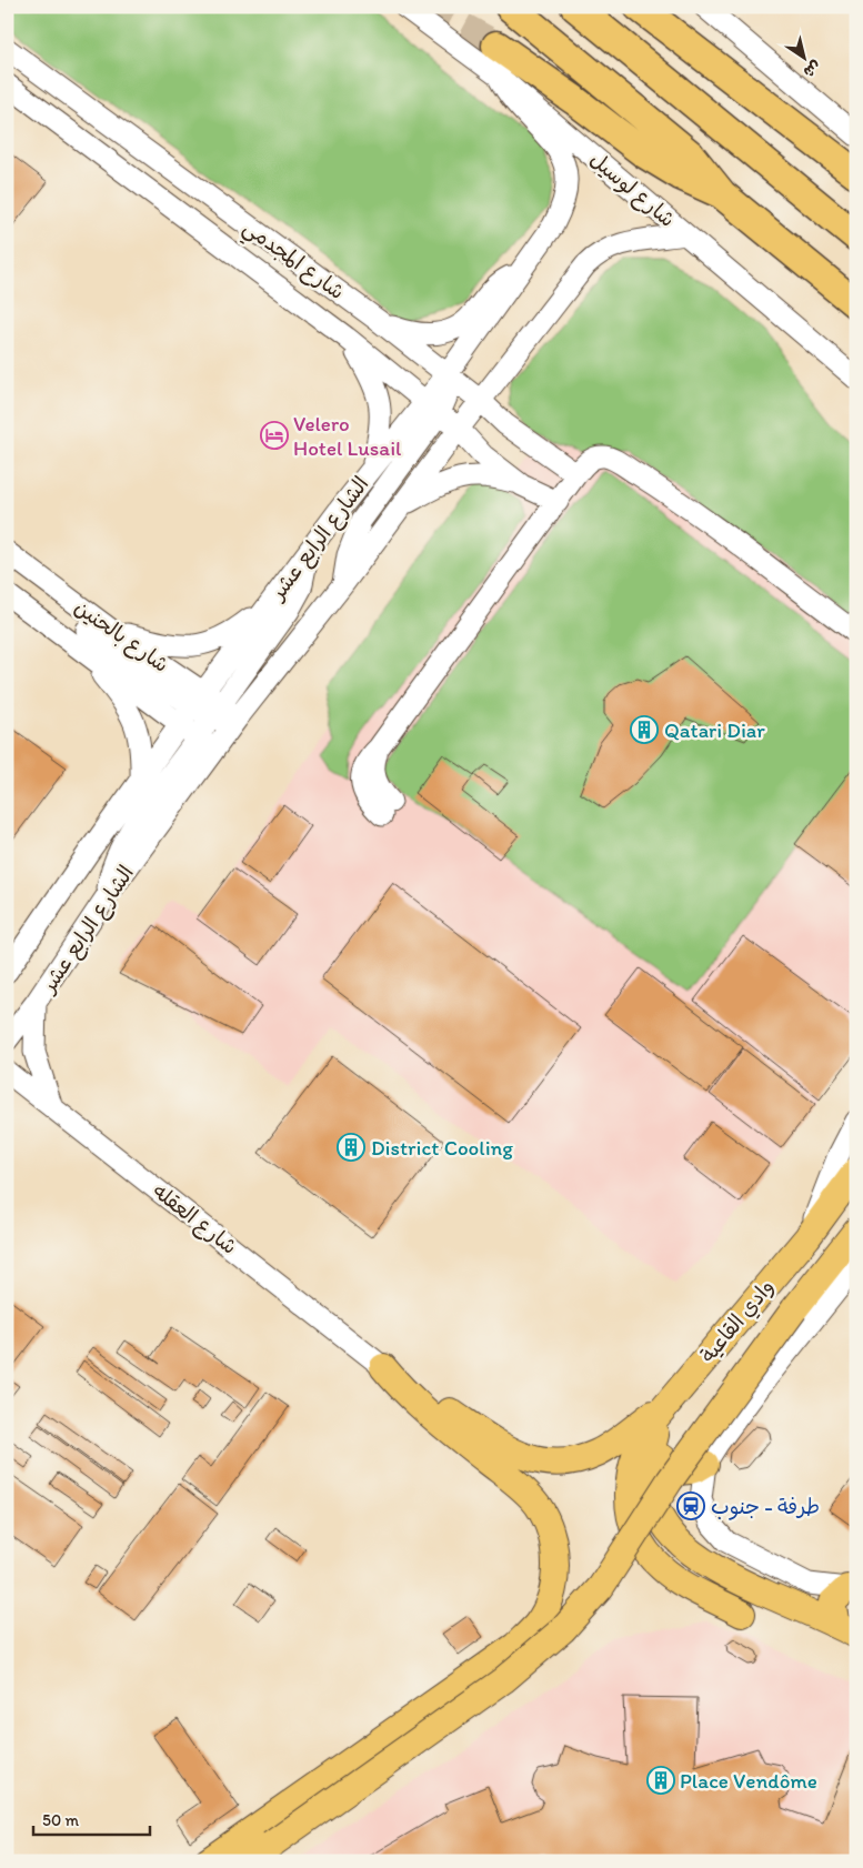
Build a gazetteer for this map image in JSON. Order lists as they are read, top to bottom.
{
  "streets": {
    "main road": ["وادي القاعية"],
    "street": [
      "شارع لوسيل",
      "شارع المجدمي",
      "الشارع الرابع عشر",
      "شارع بالحنين",
      "شارع العقله"
    ]
  },
  "crossings": [
    ["شارع لوسيل", "الشارع الرابع عشر"],
    ["شارع المجدمي", "الشارع الرابع عشر"],
    ["الشارع الرابع عشر", "شارع بالحنين"]
  ],
  "places": {
    "hotel": ["Velero Hotel Lusail"],
    "building": ["Qatari Diar", "District Cooling", "Place Vendôme"],
    "station": ["طرفة - جنوب"]
  },
  "scale_bar": "50 m",
  "north": "bottom right"
}
